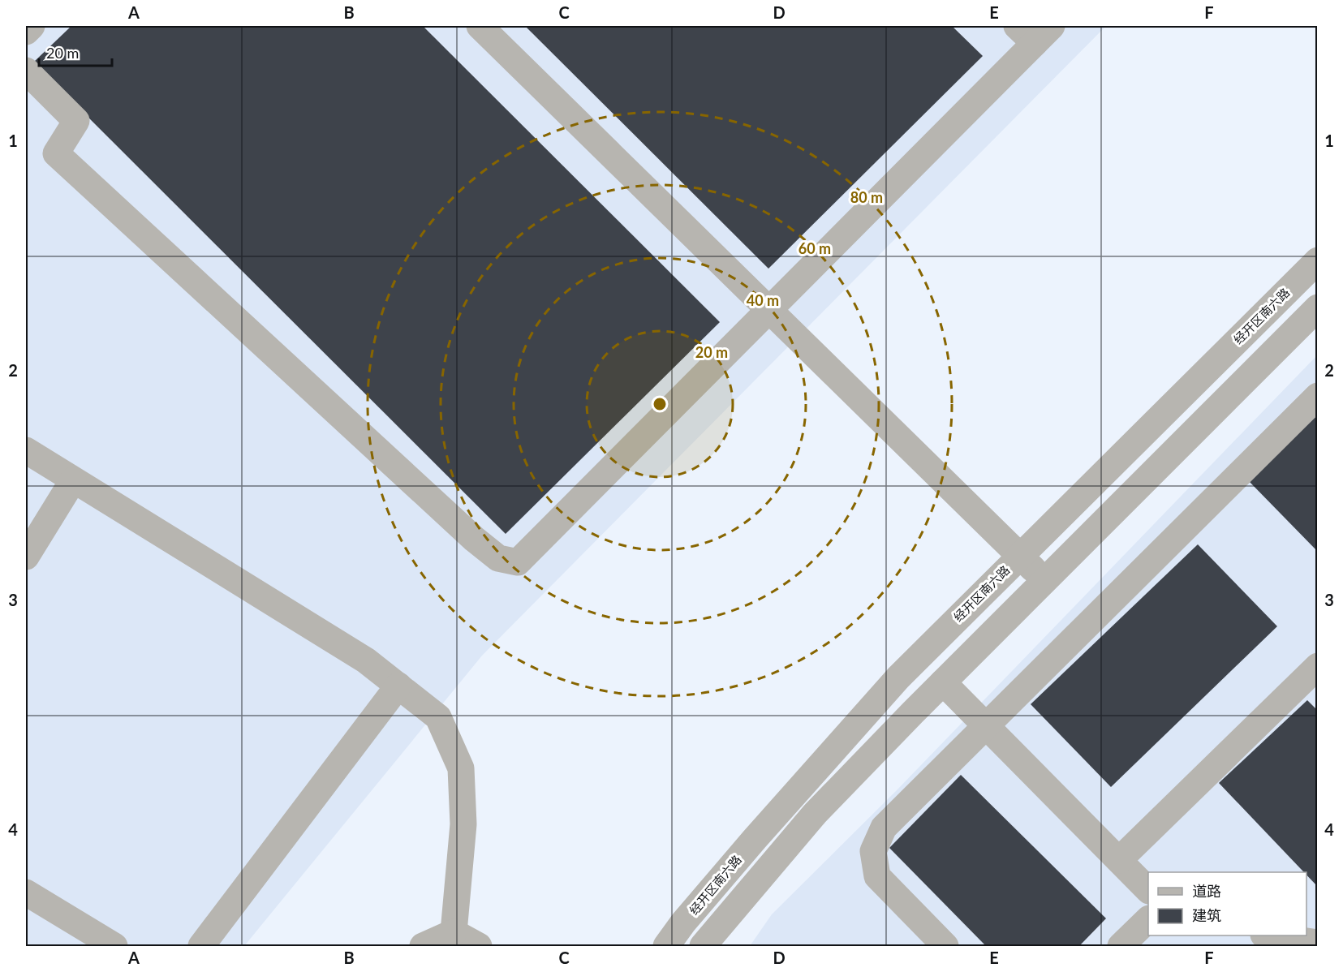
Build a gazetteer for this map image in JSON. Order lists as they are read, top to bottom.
{
  "streets": {
    "street": ["经开区南六路"]
  },
  "legend": ["道路", "建筑"],
  "scale_bar": "20 m",
  "grid": {
    "columns": [
      "A",
      "B",
      "C",
      "D",
      "E",
      "F"
    ],
    "rows": [
      "1",
      "2",
      "3",
      "4"
    ]
  },
  "rings": [
    "80 m",
    "60 m",
    "40 m",
    "20 m"
  ]
}
